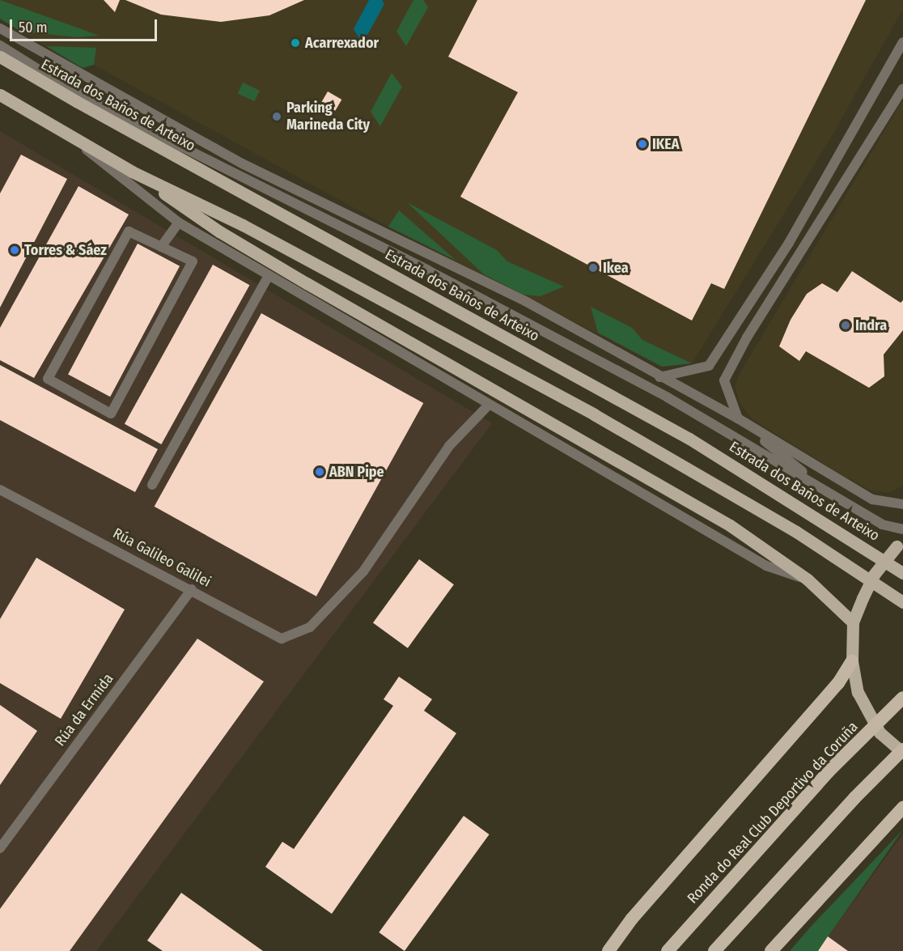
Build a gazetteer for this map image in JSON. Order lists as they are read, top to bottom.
{
  "streets": {
    "highway": ["Ronda do Real Club Deportivo da Coruña"],
    "main road": ["Estrada dos Baños de Arteixo"],
    "street": ["Rúa Galileo Galilei", "Rúa da Ermida"]
  },
  "crossings": [
    ["Rúa Galileo Galilei", "Rúa da Ermida"]
  ],
  "places": [
    "Acarrexador",
    "Parking Marineda City",
    "IKEA",
    "Torres & Sáez",
    "Ikea",
    "Indra",
    "ABN Pipe"
  ],
  "scale_bar": "50 m"
}
